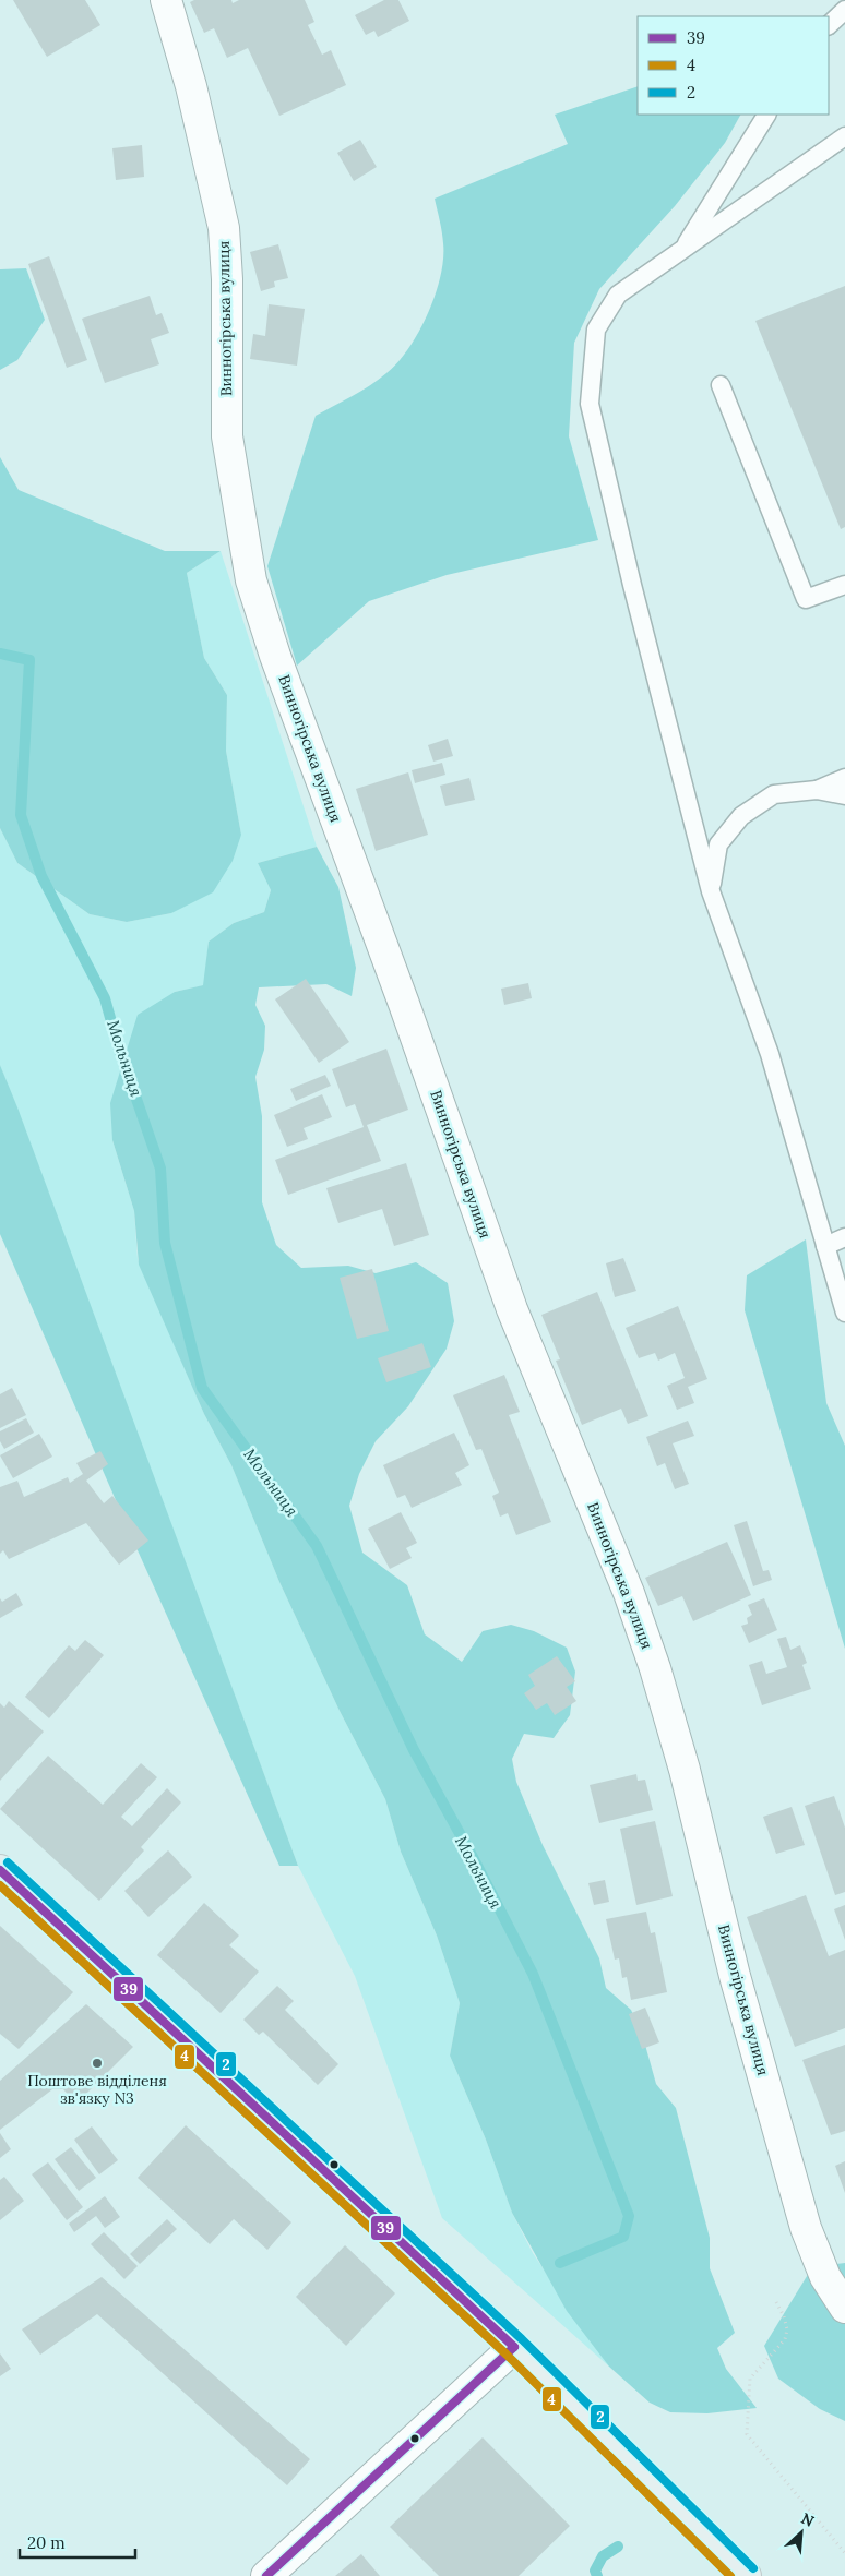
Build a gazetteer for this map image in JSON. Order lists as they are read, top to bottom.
{
  "streets": {
    "street": ["Винногірська вулиця"]
  },
  "water": ["Мольниця"],
  "places": ["Поштове відділеня зв'язку N3"],
  "lines": ["transit line 2", "transit line 39", "transit line 4"],
  "legend": ["39", "4", "2"],
  "scale_bar": "20 m",
  "north": "top right"
}
